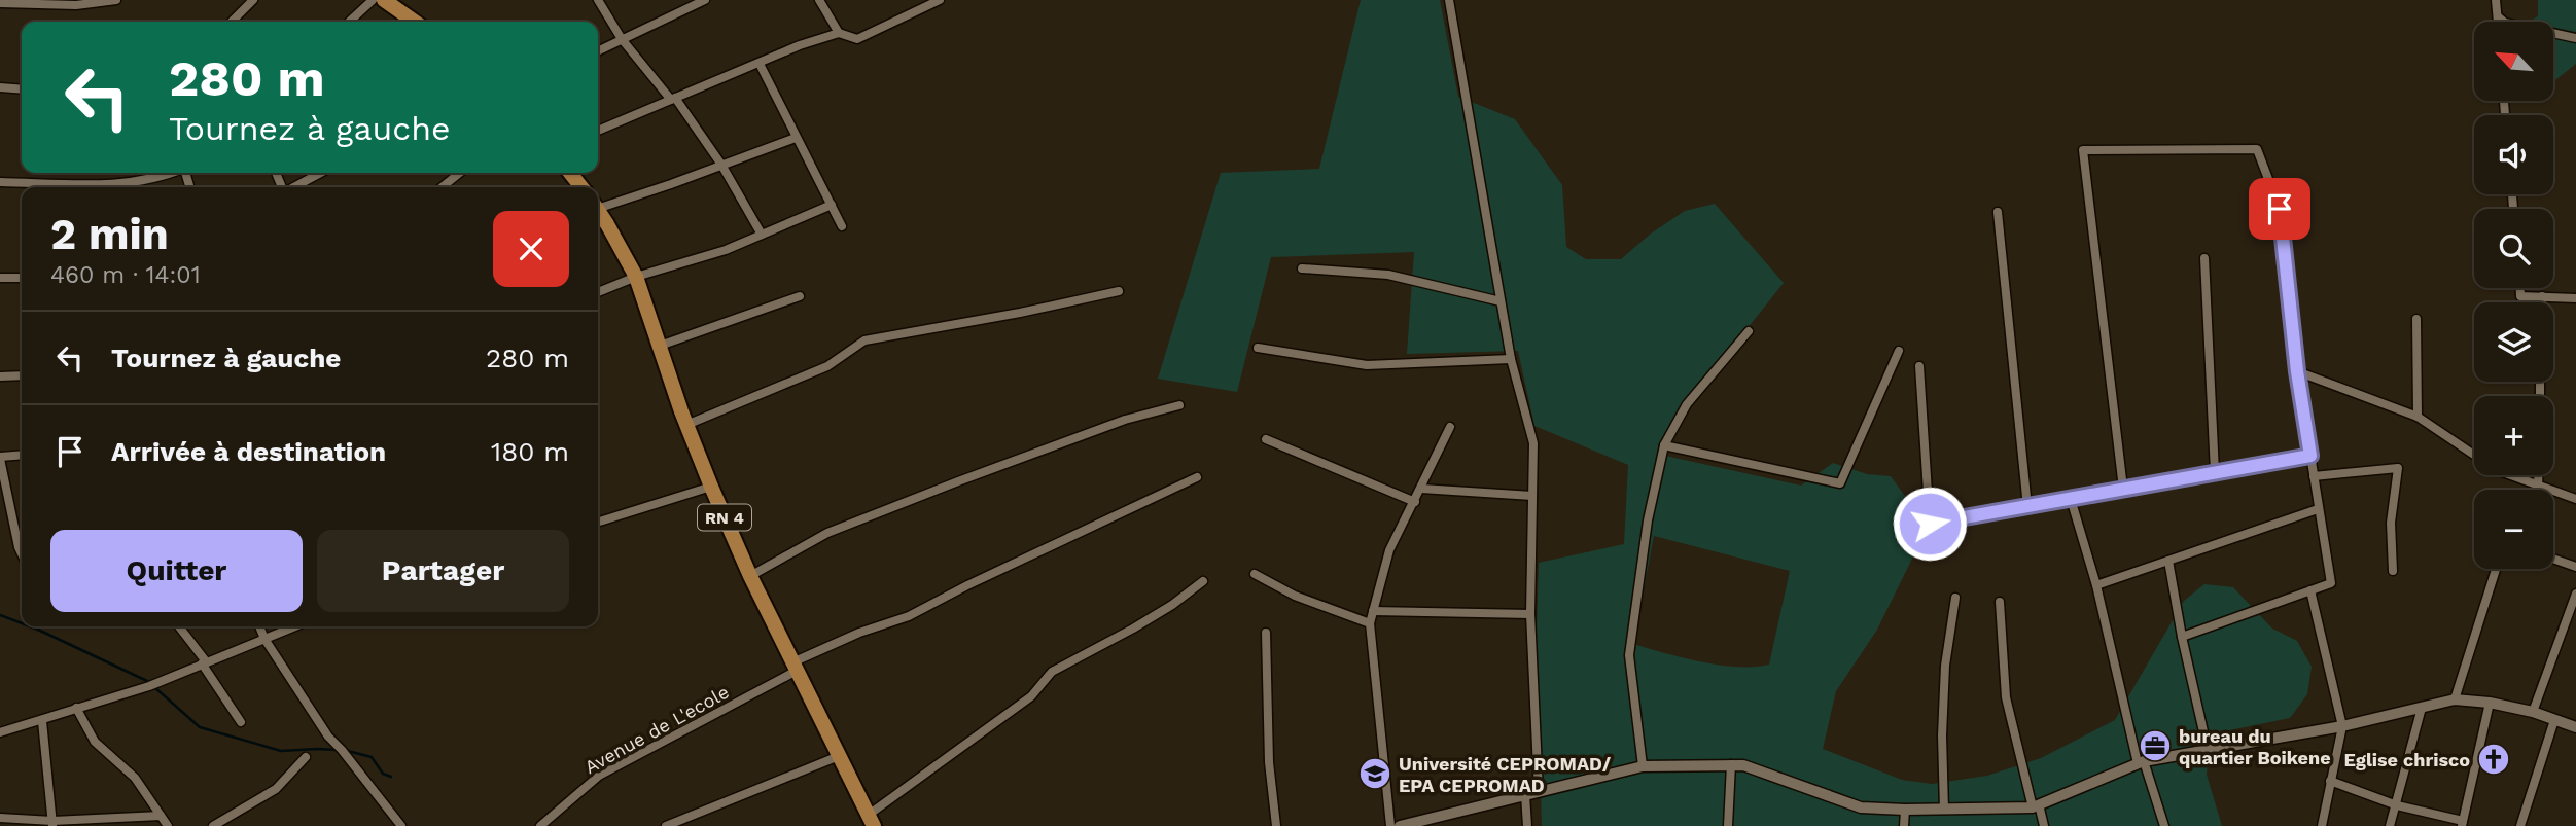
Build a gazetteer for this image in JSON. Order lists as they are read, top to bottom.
{
  "streets": {
    "highway": ["RN 4"],
    "street": ["Avenue de L'ecole"]
  },
  "crossings": [
    ["RN 4", "Avenue de L'ecole"]
  ],
  "places": {
    "office": ["bureau du quartier Boikene"],
    "church": ["Eglise chrisco"],
    "school or university": ["Université CEPROMAD/ EPA CEPROMAD"]
  },
  "north": "top left",
  "page": {
    "map_buttons": ["+", "−"],
    "turn": ["280 m", "Tournez à gauche"],
    "heading": ["2 min", "460 m · 14:01"],
    "list": [
      {
        "name": "Tournez à gauche",
        "value": "280 m"
      },
      {
        "name": "Arrivée à destination",
        "value": "180 m"
      }
    ],
    "buttons": ["Quitter", "Partager"]
  }
}
